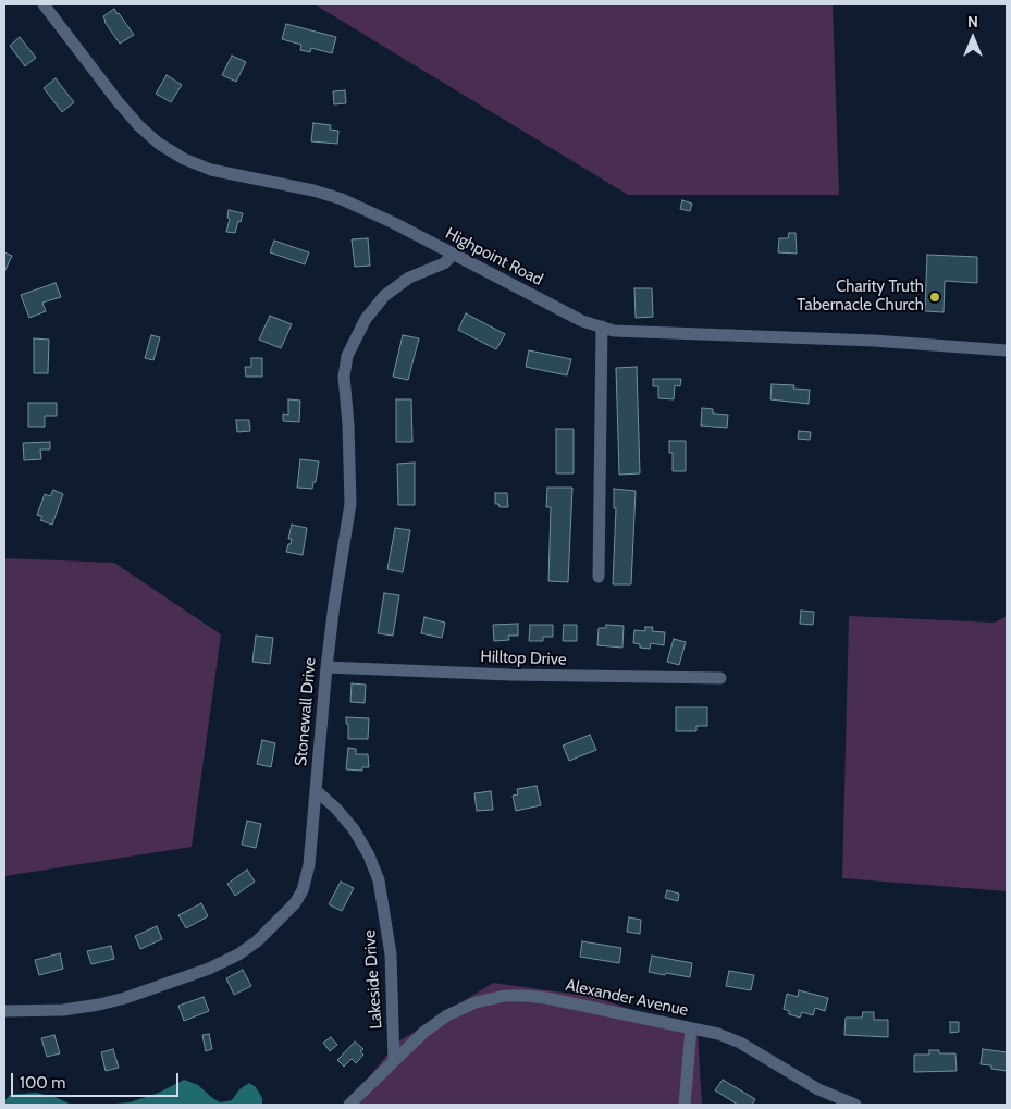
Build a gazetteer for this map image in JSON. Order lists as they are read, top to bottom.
{
  "streets": {
    "street": [
      "Highpoint Road",
      "Hilltop Drive",
      "Stonewall Drive",
      "Lakeside Drive",
      "Alexander Avenue"
    ]
  },
  "crossings": [
    ["Highpoint Road", "Stonewall Drive"],
    ["Hilltop Drive", "Stonewall Drive"],
    ["Stonewall Drive", "Lakeside Drive"],
    ["Lakeside Drive", "Alexander Avenue"]
  ],
  "places": ["Charity Truth Tabernacle Church"],
  "scale_bar": "100 m",
  "north": "top"
}
